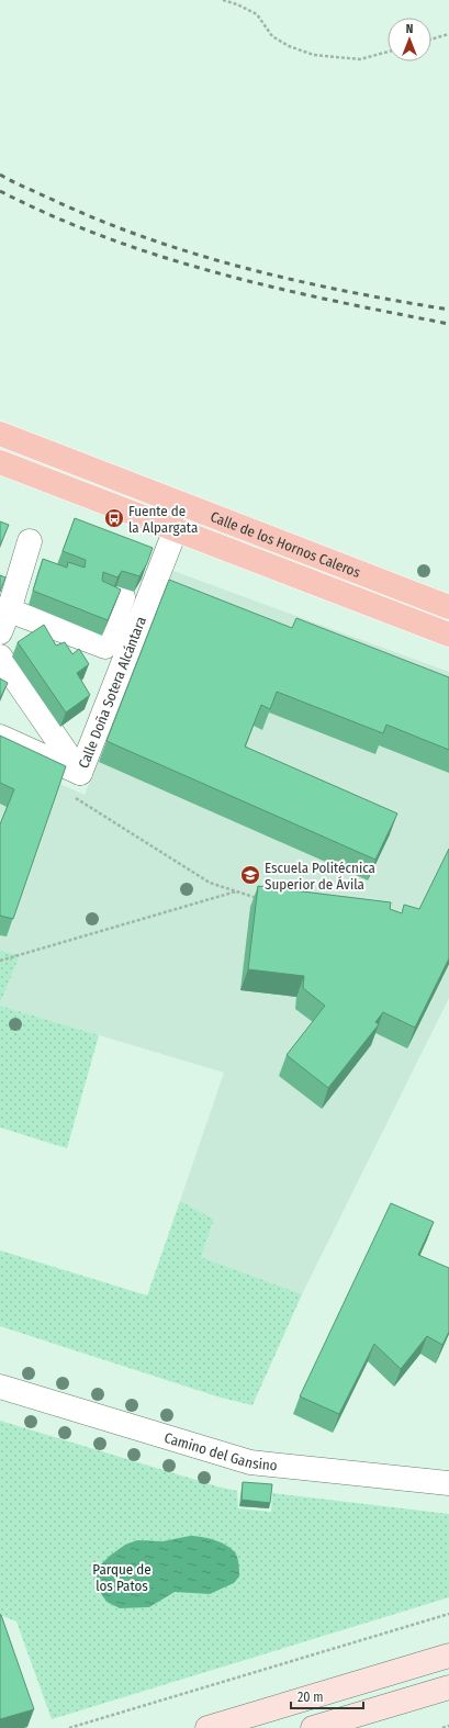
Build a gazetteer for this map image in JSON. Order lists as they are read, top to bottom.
{
  "streets": {
    "main road": ["Calle de los Hornos Caleros"],
    "street": ["Calle Doña Sotera Alcántara", "Camino del Gansino"]
  },
  "crossings": [
    ["Calle de los Hornos Caleros", "Calle Doña Sotera Alcántara"]
  ],
  "parks": ["Parque de los Patos"],
  "places": {
    "bus stop": ["Fuente de la Alpargata"],
    "school or university": ["Escuela Politécnica Superior de Ávila"]
  },
  "scale_bar": "20 m",
  "north": "top"
}
